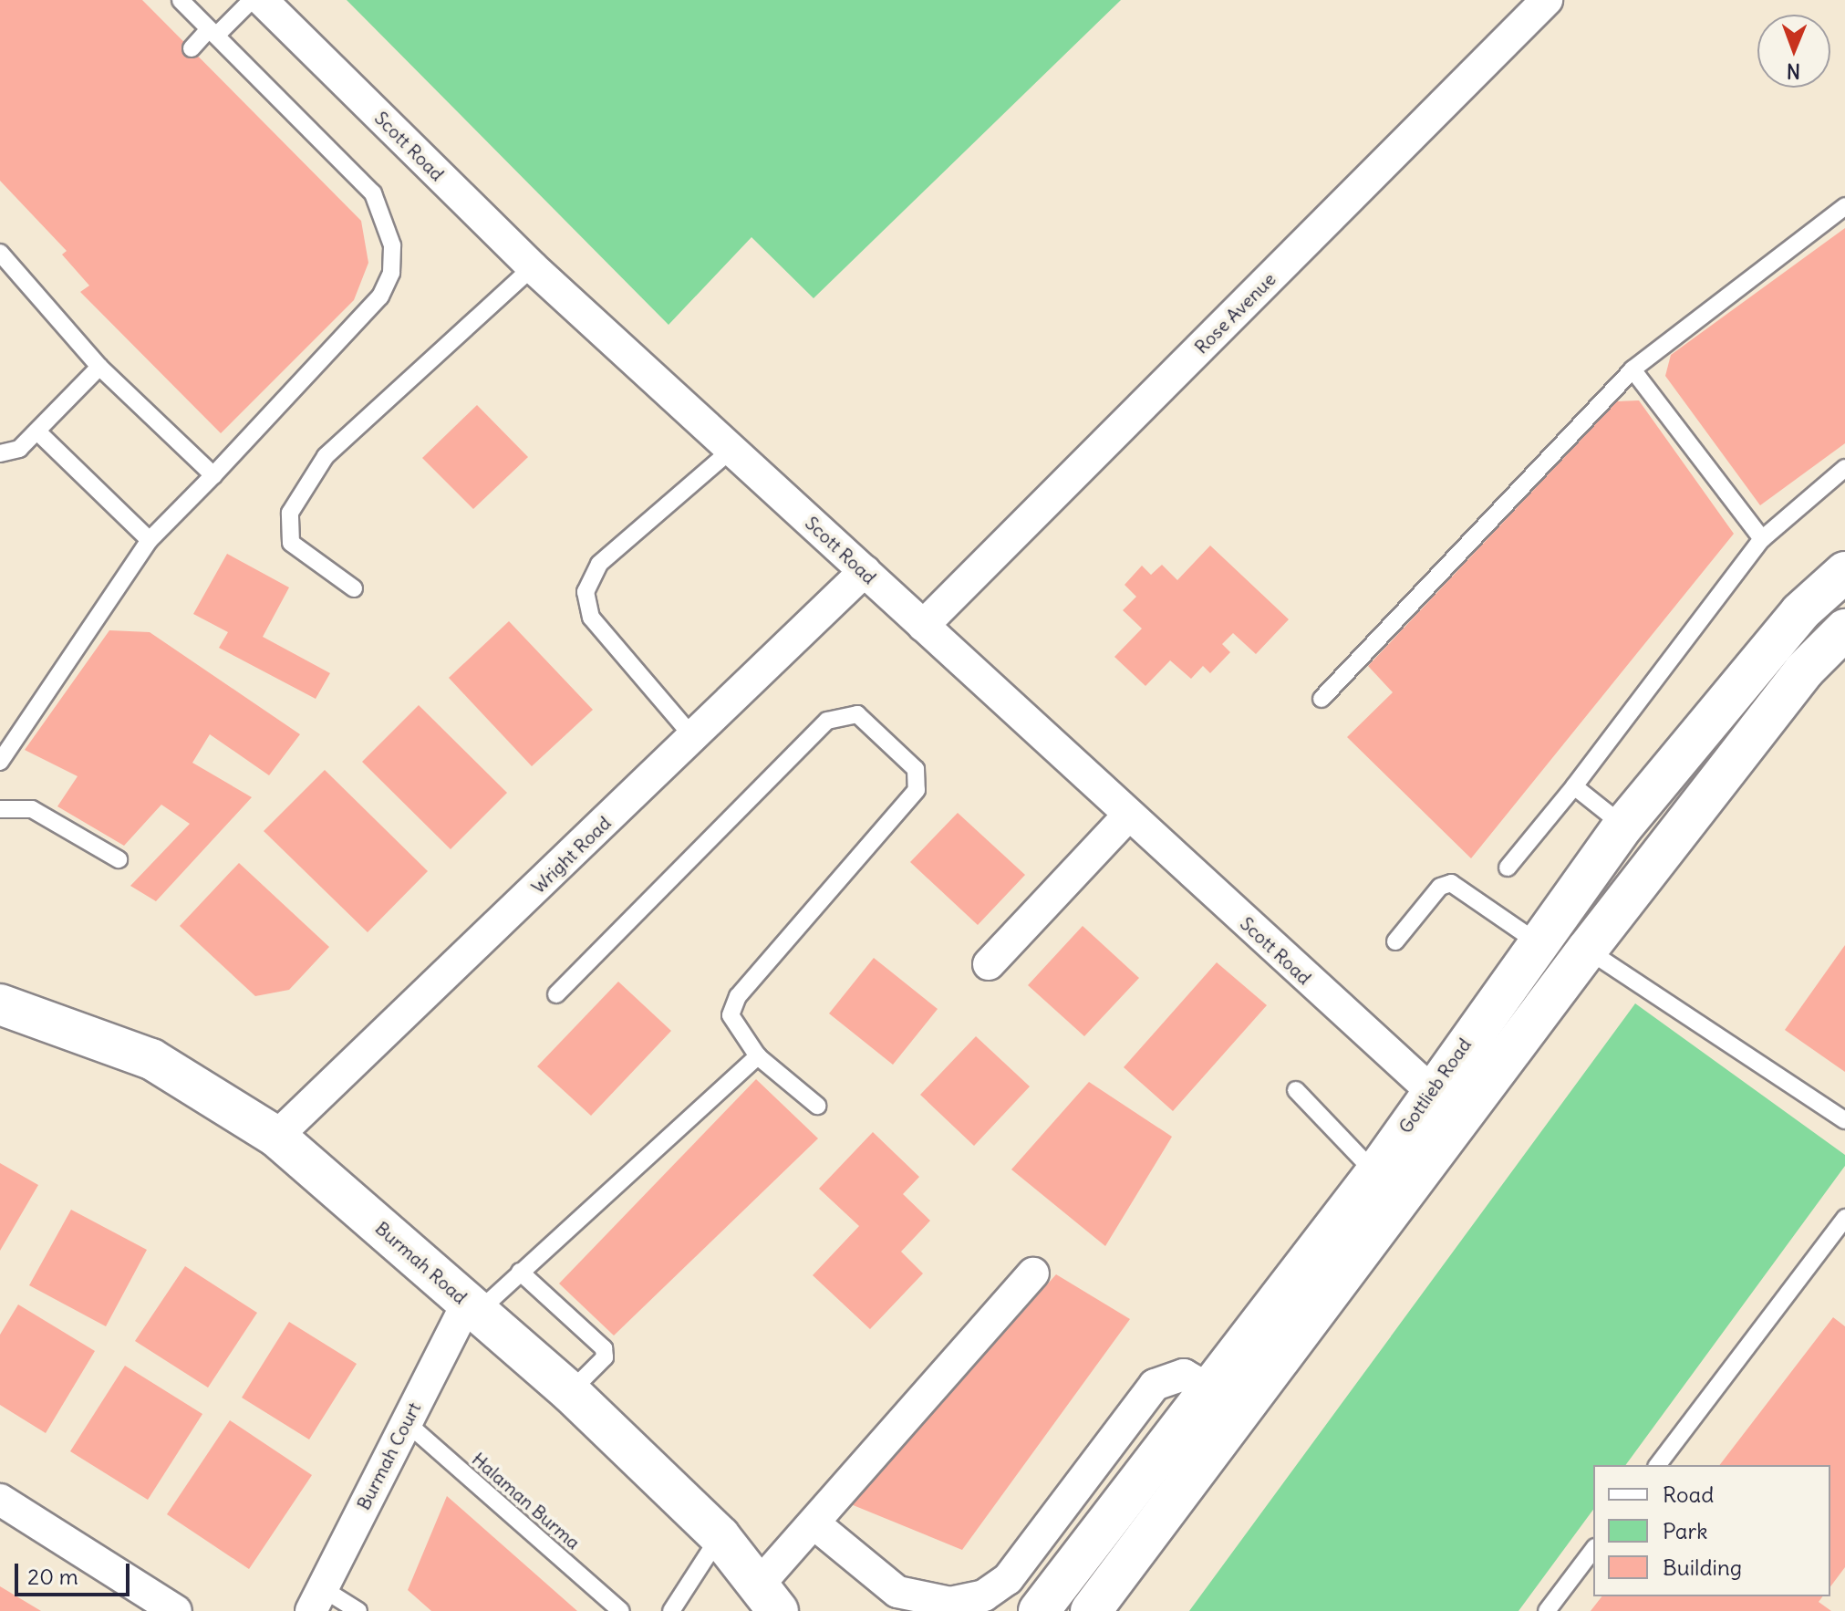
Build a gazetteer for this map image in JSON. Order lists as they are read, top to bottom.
{
  "streets": {
    "main road": ["Gottlieb Road", "Burmah Road"],
    "street": [
      "Scott Road",
      "Rose Avenue",
      "Wright Road",
      "Burmah Court"
    ],
    "lane": ["Halaman Burma"]
  },
  "crossings": [
    ["Scott Road", "Rose Avenue"],
    ["Scott Road", "Wright Road"],
    ["Scott Road", "Gottlieb Road"],
    ["Wright Road", "Burmah Road"],
    ["Burmah Road", "Burmah Court"],
    ["Burmah Court", "Halaman Burma"]
  ],
  "legend": ["Road", "Park", "Building"],
  "scale_bar": "20 m",
  "north": "bottom"
}
